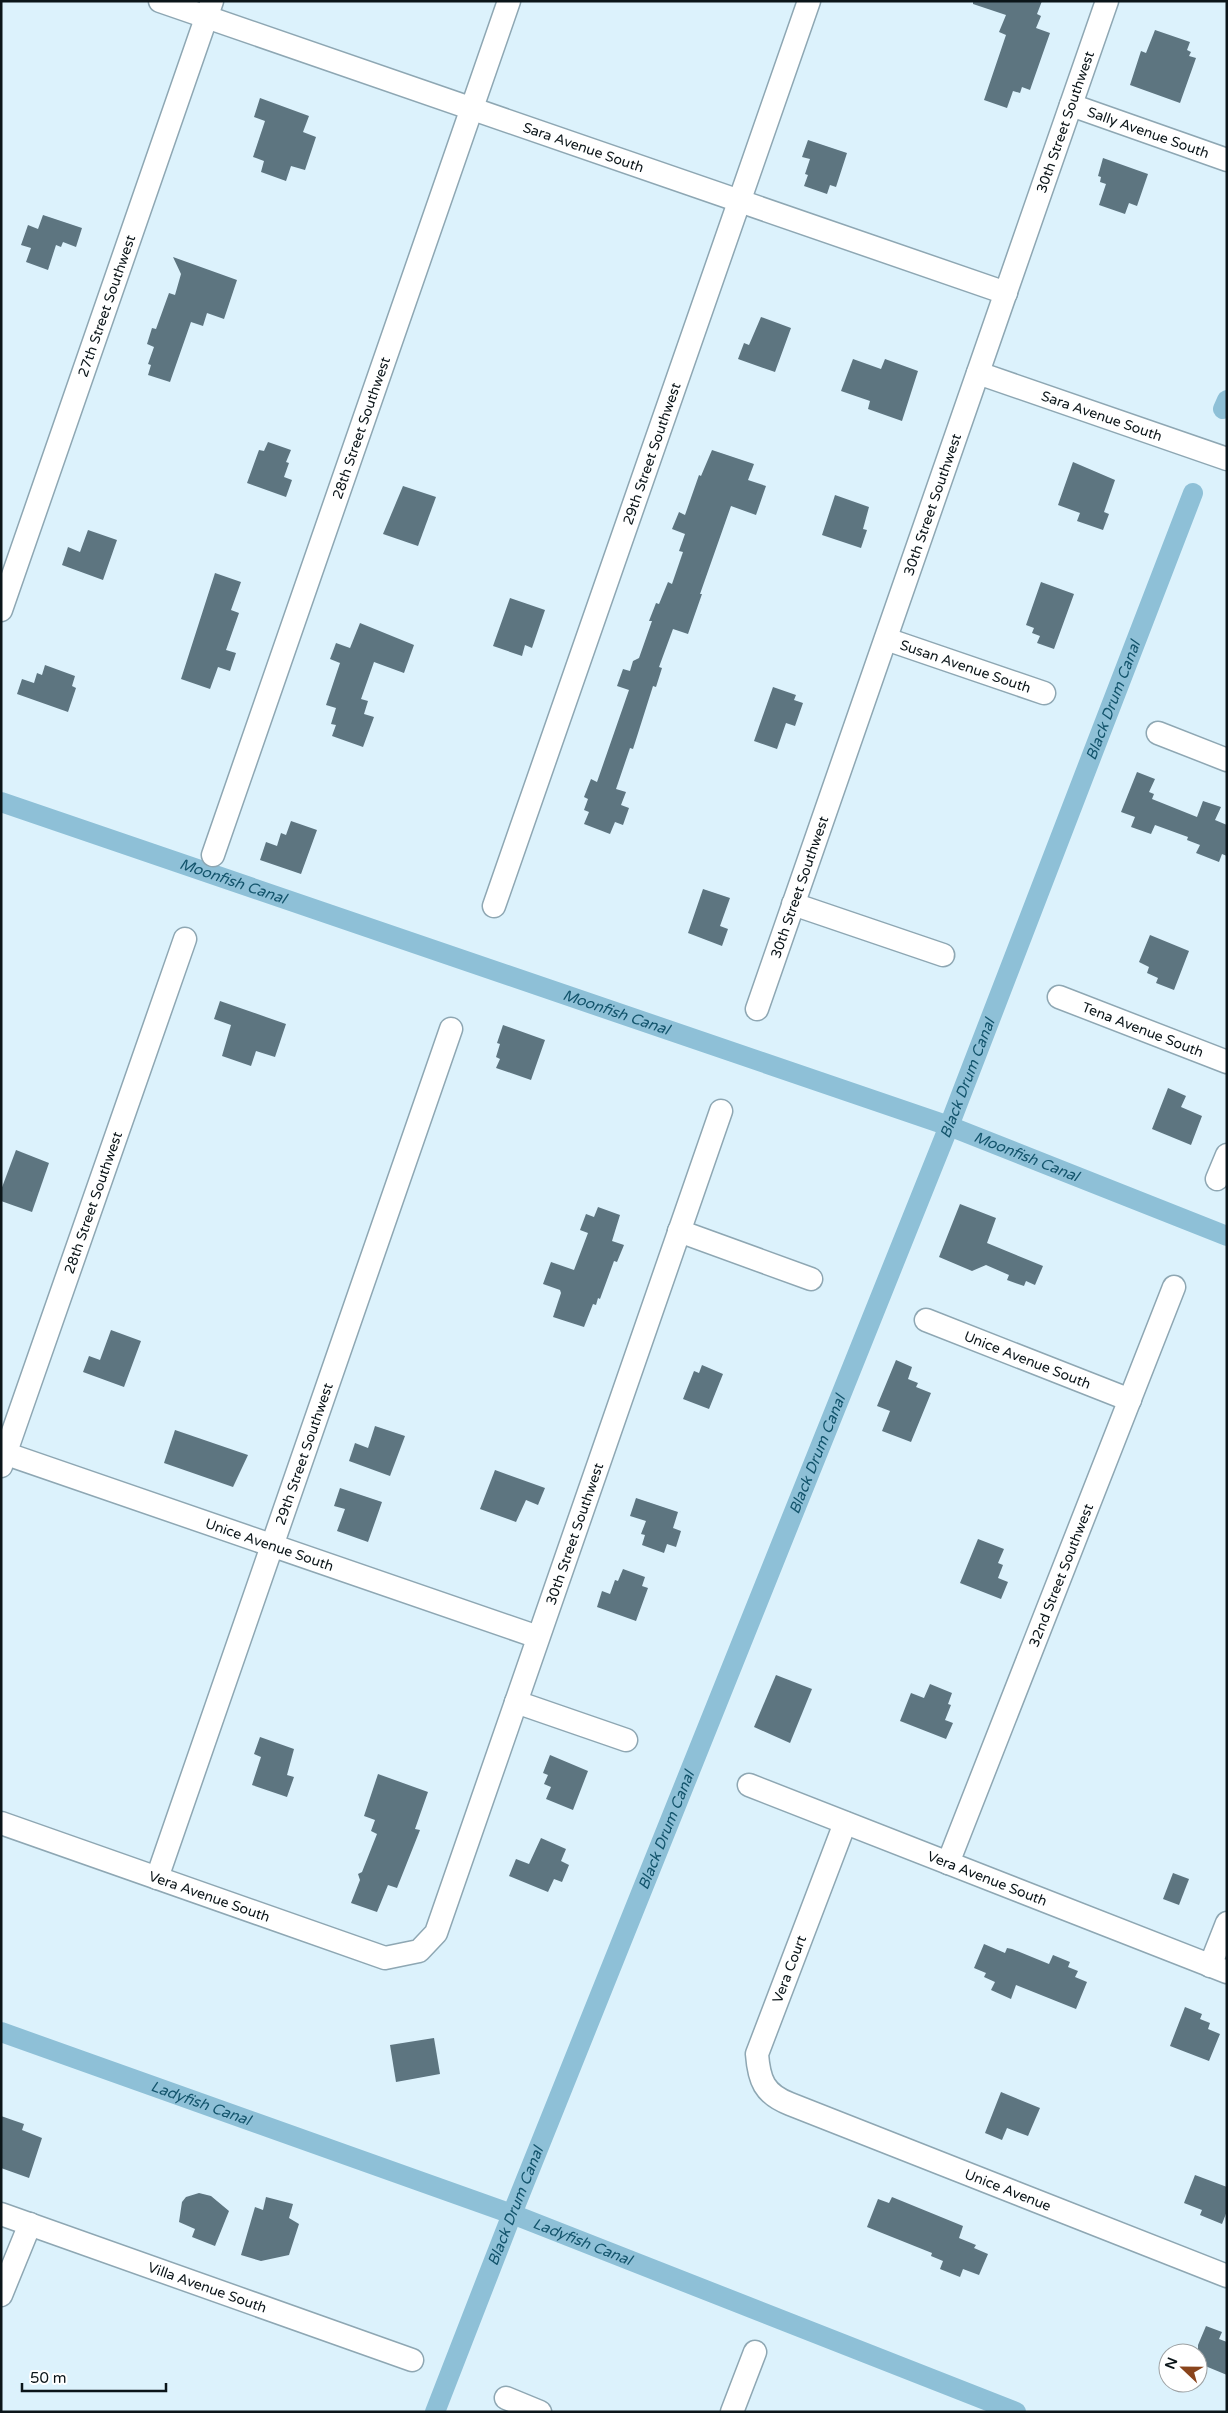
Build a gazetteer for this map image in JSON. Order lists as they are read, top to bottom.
{
  "streets": {
    "street": [
      "30th Street Southwest",
      "Sally Avenue South",
      "Sara Avenue South",
      "27th Street Southwest",
      "28th Street Southwest",
      "29th Street Southwest",
      "Susan Avenue South",
      "Tena Avenue South",
      "Unice Avenue South",
      "32nd Street Southwest",
      "Vera Avenue South",
      "Vera Court",
      "Unice Avenue",
      "Villa Avenue South"
    ]
  },
  "crossings": [
    ["30th Street Southwest", "Sally Avenue South"],
    ["30th Street Southwest", "Sara Avenue South"],
    ["30th Street Southwest", "Susan Avenue South"],
    ["30th Street Southwest", "Unice Avenue South"],
    ["30th Street Southwest", "Vera Avenue South"],
    ["Sara Avenue South", "27th Street Southwest"],
    ["Sara Avenue South", "28th Street Southwest"],
    ["Sara Avenue South", "29th Street Southwest"],
    ["28th Street Southwest", "Unice Avenue South"],
    ["29th Street Southwest", "Unice Avenue South"],
    ["29th Street Southwest", "Vera Avenue South"],
    ["Unice Avenue South", "32nd Street Southwest"],
    ["32nd Street Southwest", "Vera Avenue South"],
    ["Vera Avenue South", "Vera Court"],
    ["Vera Court", "Unice Avenue"]
  ],
  "water": ["Black Drum Canal", "Moonfish Canal", "Ladyfish Canal"],
  "scale_bar": "50 m",
  "north": "left"
}
